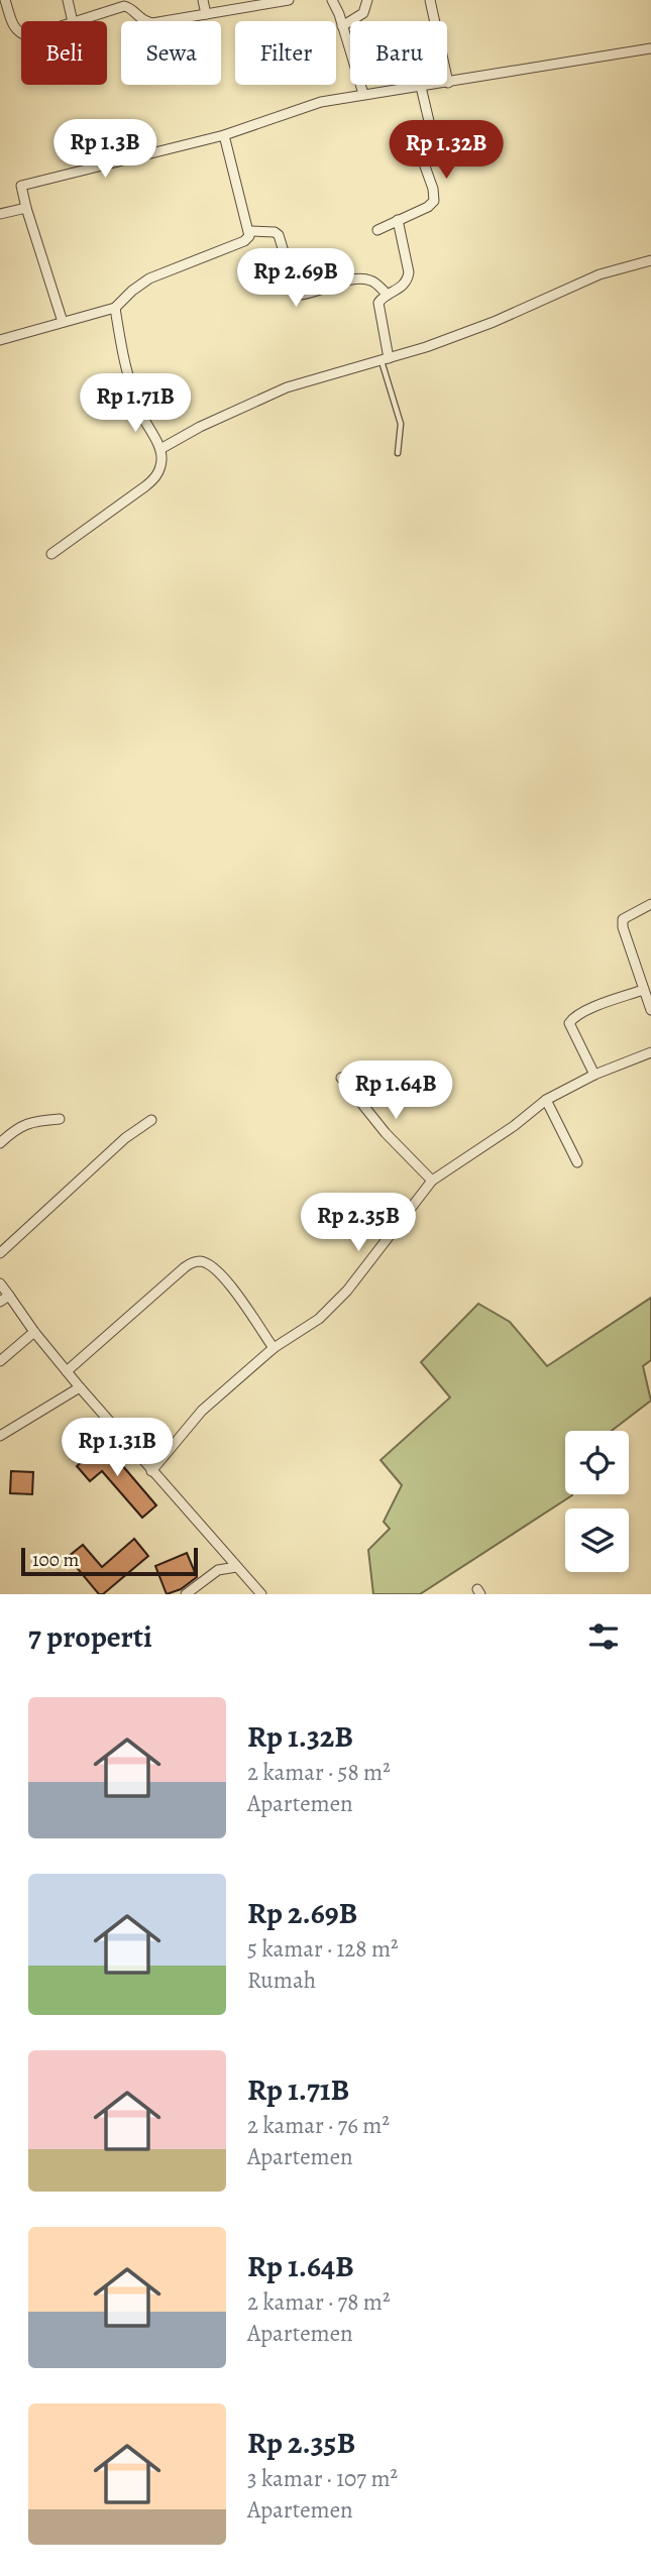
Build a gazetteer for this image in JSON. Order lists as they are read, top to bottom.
{
  "scale_bar": "100 m",
  "page": {
    "chip": [
      "Beli",
      "Sewa",
      "Filter",
      "Baru"
    ],
    "price": [
      "Rp 1.3B",
      "Rp 1.32B",
      "Rp 2.69B",
      "Rp 1.71B",
      "Rp 1.64B",
      "Rp 2.35B",
      "Rp 1.31B"
    ],
    "scale": "100 m",
    "heading": "7 properti",
    "list": [
      {
        "name": "Rp 1.32B",
        "note": "2 kamar · 58 m² · Apartemen"
      },
      {
        "name": "Rp 2.69B",
        "note": "5 kamar · 128 m² · Rumah"
      },
      {
        "name": "Rp 1.71B",
        "note": "2 kamar · 76 m² · Apartemen"
      },
      {
        "name": "Rp 1.64B",
        "note": "2 kamar · 78 m² · Apartemen"
      },
      {
        "name": "Rp 2.35B",
        "note": "3 kamar · 107 m² · Apartemen"
      }
    ]
  }
}
